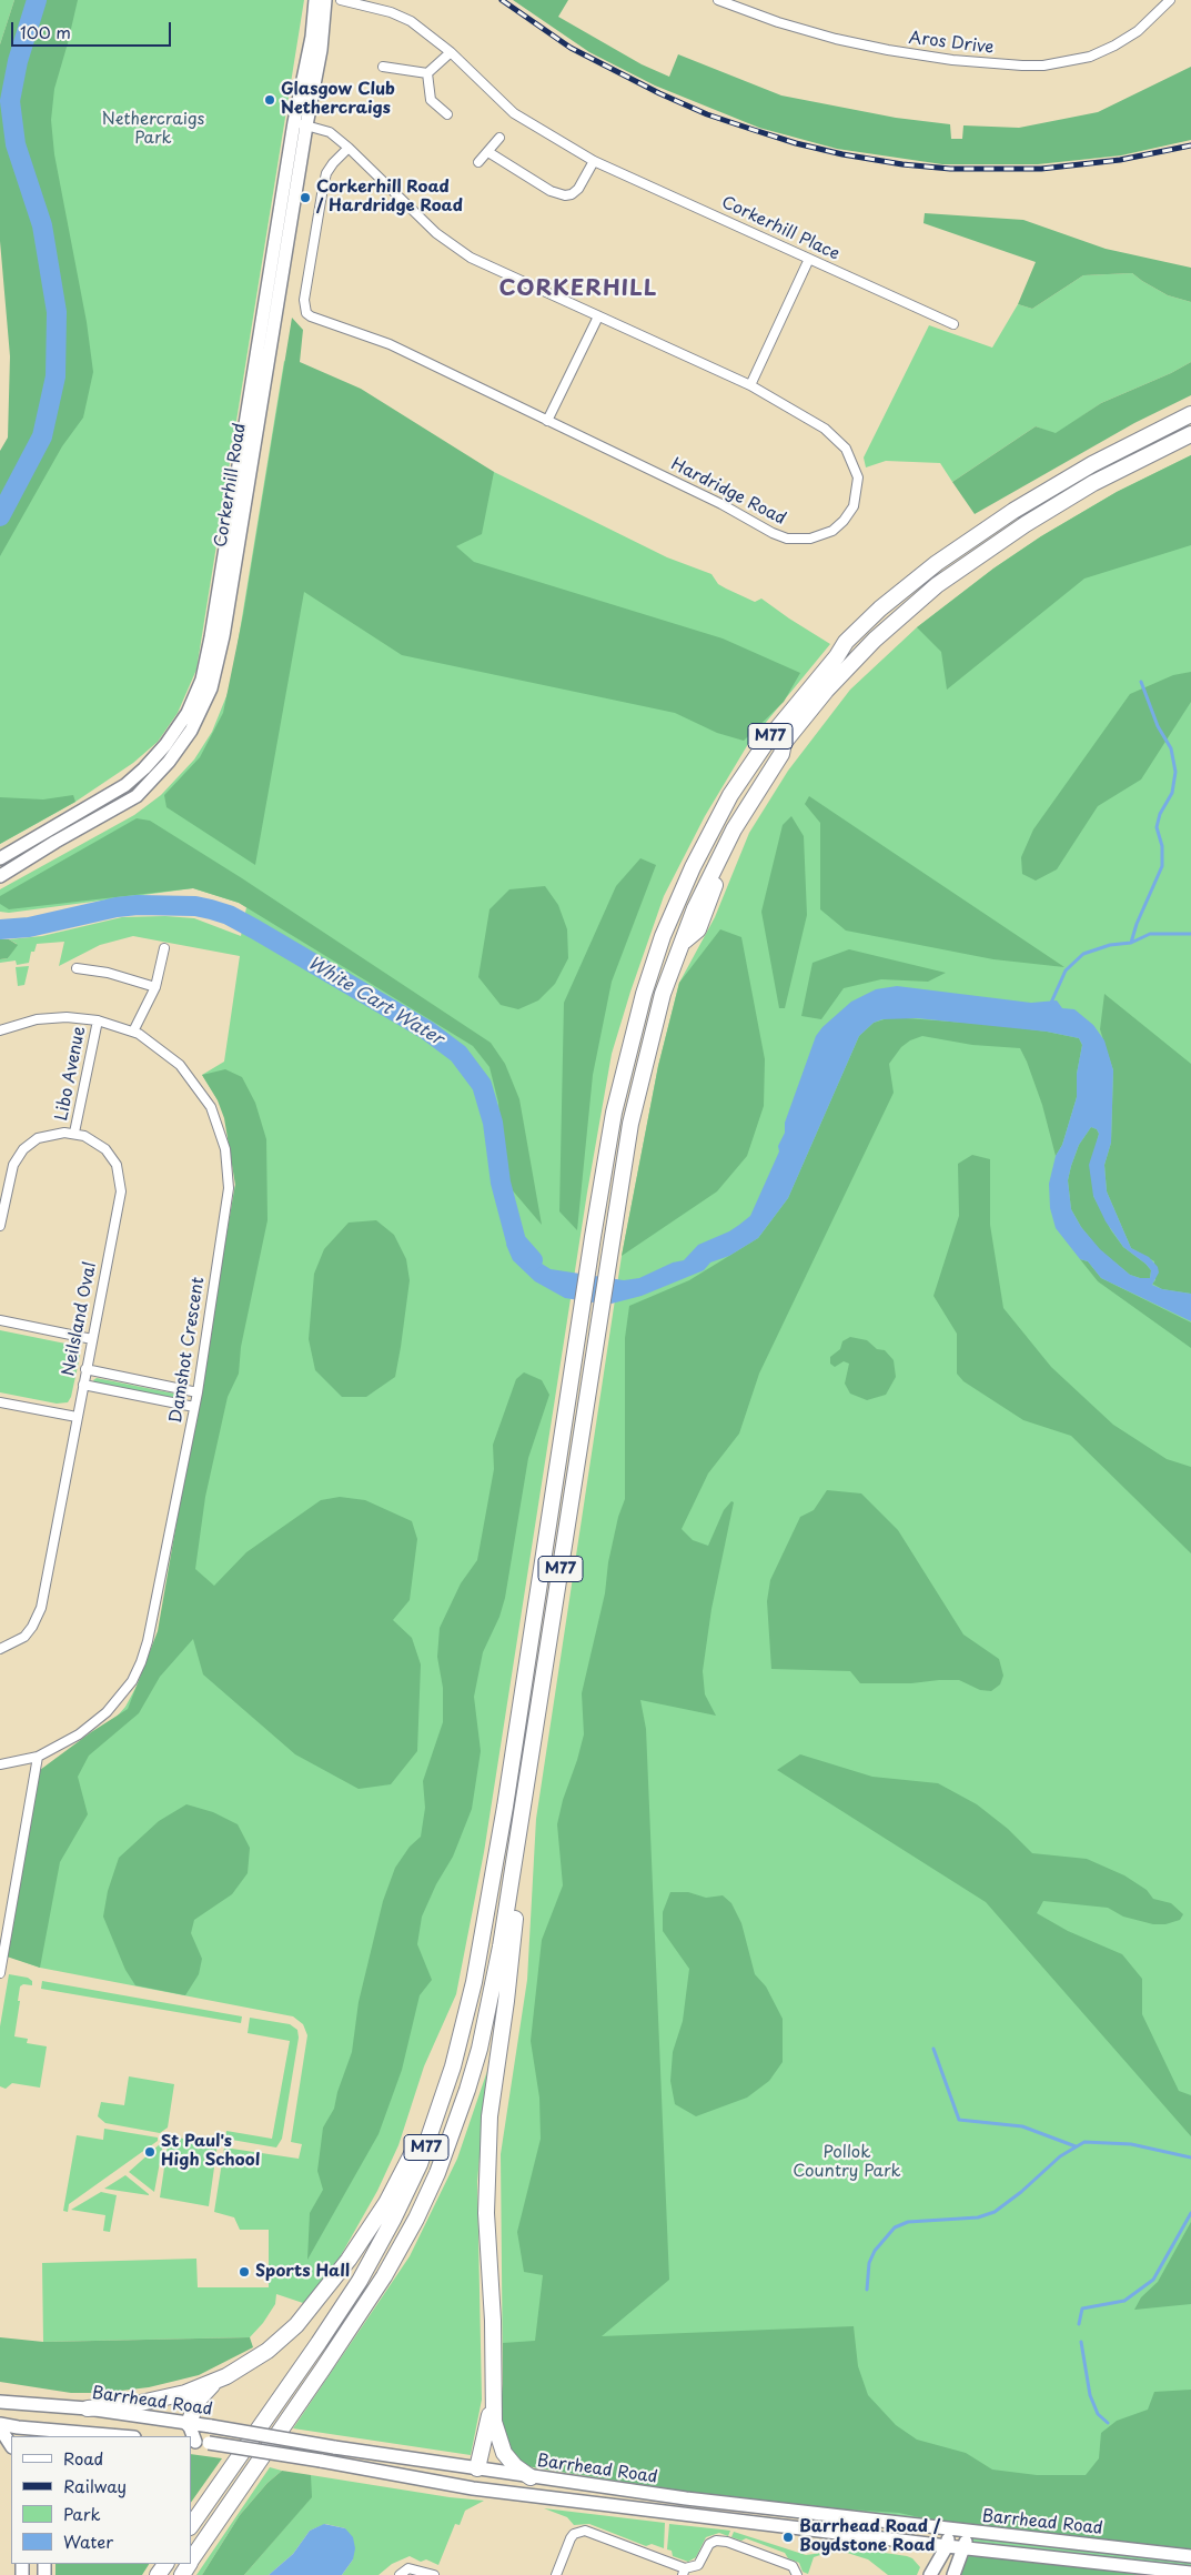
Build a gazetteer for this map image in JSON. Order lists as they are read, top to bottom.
{
  "streets": {
    "highway": ["M77"],
    "main road": ["Corkerhill Road", "Barrhead Road"],
    "street": [
      "Aros Drive",
      "Corkerhill Place",
      "Hardridge Road",
      "Libo Avenue",
      "Neilsland Oval",
      "Damshot Crescent"
    ]
  },
  "crossings": [
    ["Corkerhill Road", "Hardridge Road"],
    ["Libo Avenue", "Neilsland Oval"],
    ["Libo Avenue", "Damshot Crescent"]
  ],
  "districts": ["CORKERHILL"],
  "water": ["White Cart Water"],
  "parks": ["Nethercraigs Park", "Pollok Country Park"],
  "places": [
    "Glasgow Club Nethercraigs",
    "Corkerhill Road / Hardridge Road",
    "St Paul's High School",
    "Sports Hall",
    "Barrhead Road / Boydstone Road"
  ],
  "legend": [
    "Road",
    "Railway",
    "Park",
    "Water"
  ],
  "scale_bar": "100 m"
}
